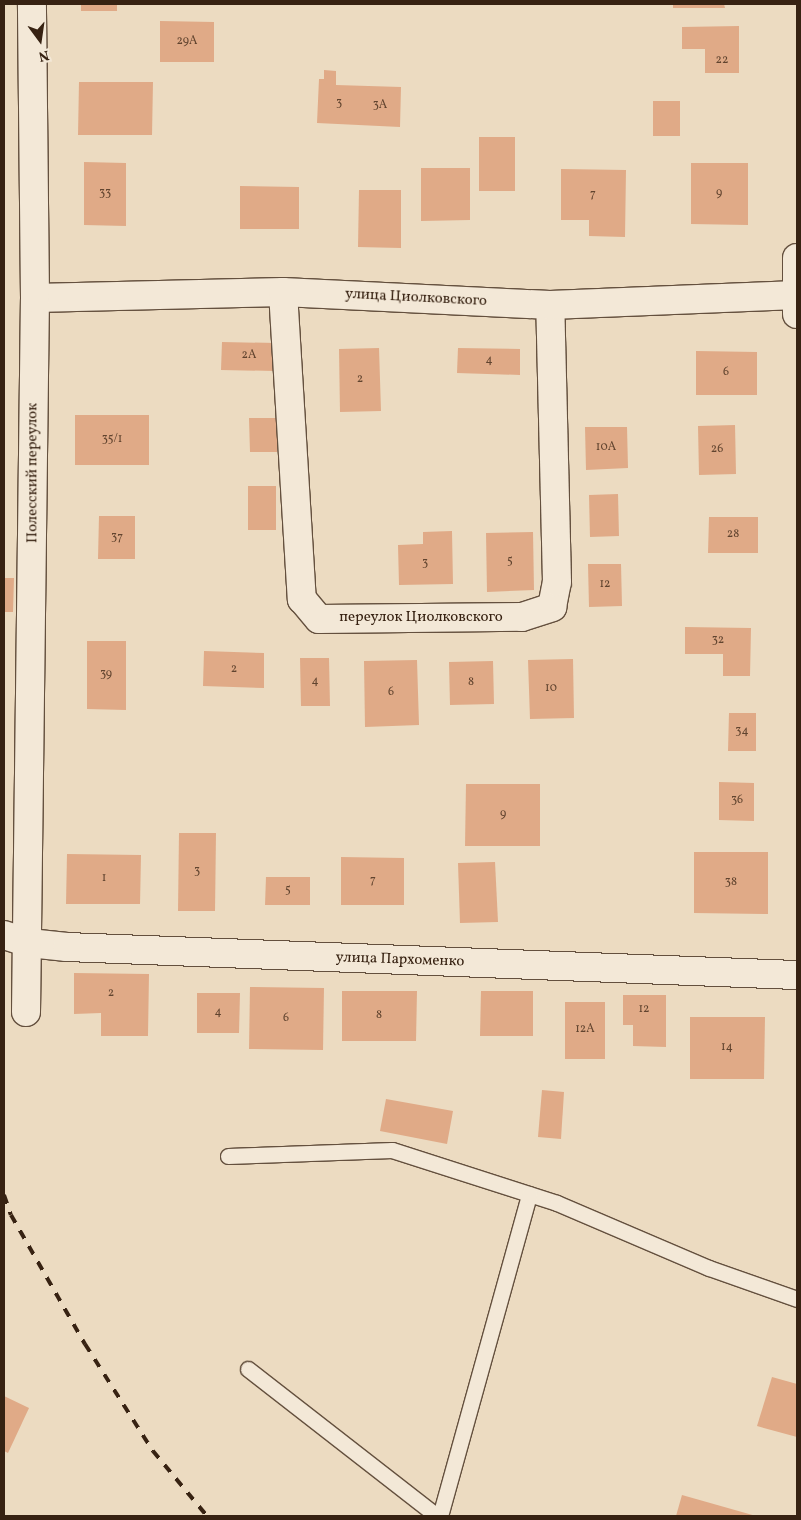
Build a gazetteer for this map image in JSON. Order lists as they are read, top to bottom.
{
  "streets": {
    "street": [
      "улица Циолковского",
      "Полесский переулок",
      "переулок Циолковского",
      "улица Пархоменко"
    ]
  },
  "crossings": [
    ["улица Циолковского", "Полесский переулок"],
    ["улица Циолковского", "переулок Циолковского"],
    ["Полесский переулок", "улица Пархоменко"]
  ],
  "house_numbers": [
    "29А",
    "22",
    "3",
    "3А",
    "33",
    "9",
    "7",
    "2А",
    "4",
    "6",
    "2",
    "35/1",
    "10А",
    "26",
    "28",
    "37",
    "5",
    "3",
    "12",
    "32",
    "2",
    "39",
    "4",
    "8",
    "10",
    "6",
    "34",
    "36",
    "9",
    "3",
    "1",
    "7",
    "38",
    "5",
    "2",
    "12",
    "4",
    "8",
    "6",
    "12А",
    "14"
  ],
  "north": "bottom"
}
